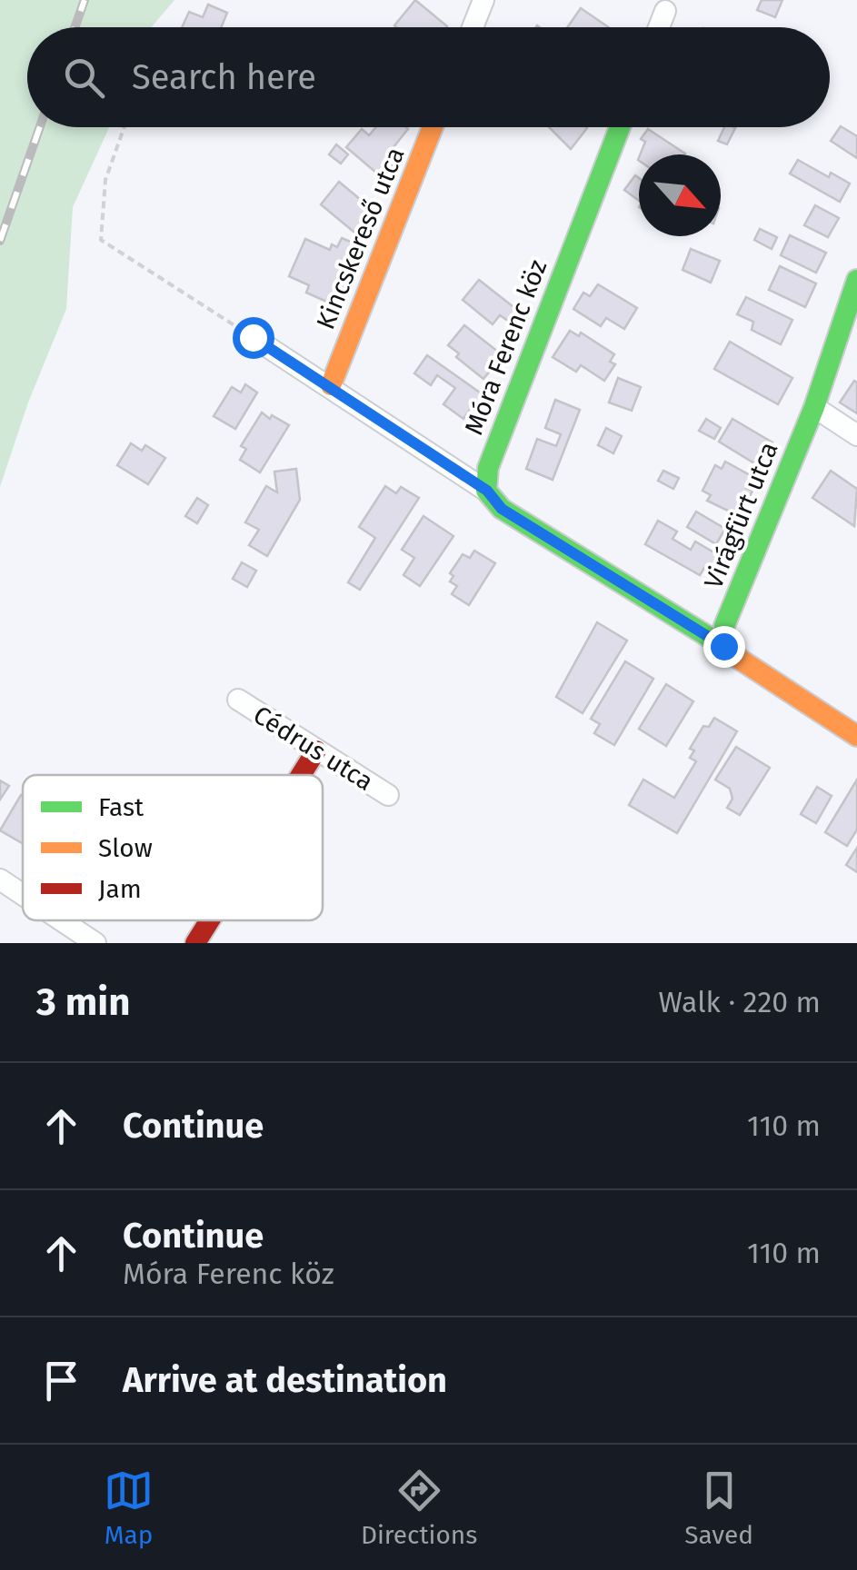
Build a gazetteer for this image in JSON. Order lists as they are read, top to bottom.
{
  "streets": {
    "street": [
      "Kincskereső utca",
      "Móra Ferenc köz",
      "Virágfürt utca",
      "Cédrus utca"
    ]
  },
  "legend": ["Fast", "Slow", "Jam"],
  "north": "bottom right",
  "page": {
    "search": "Search here",
    "heading": ["3 min", "Walk · 220 m"],
    "list": [
      ["Continue", "110 m"],
      ["Continue", "Móra Ferenc köz", "110 m"],
      "Arrive at destination"
    ],
    "nav": ["Map", "Directions", "Saved"]
  }
}
